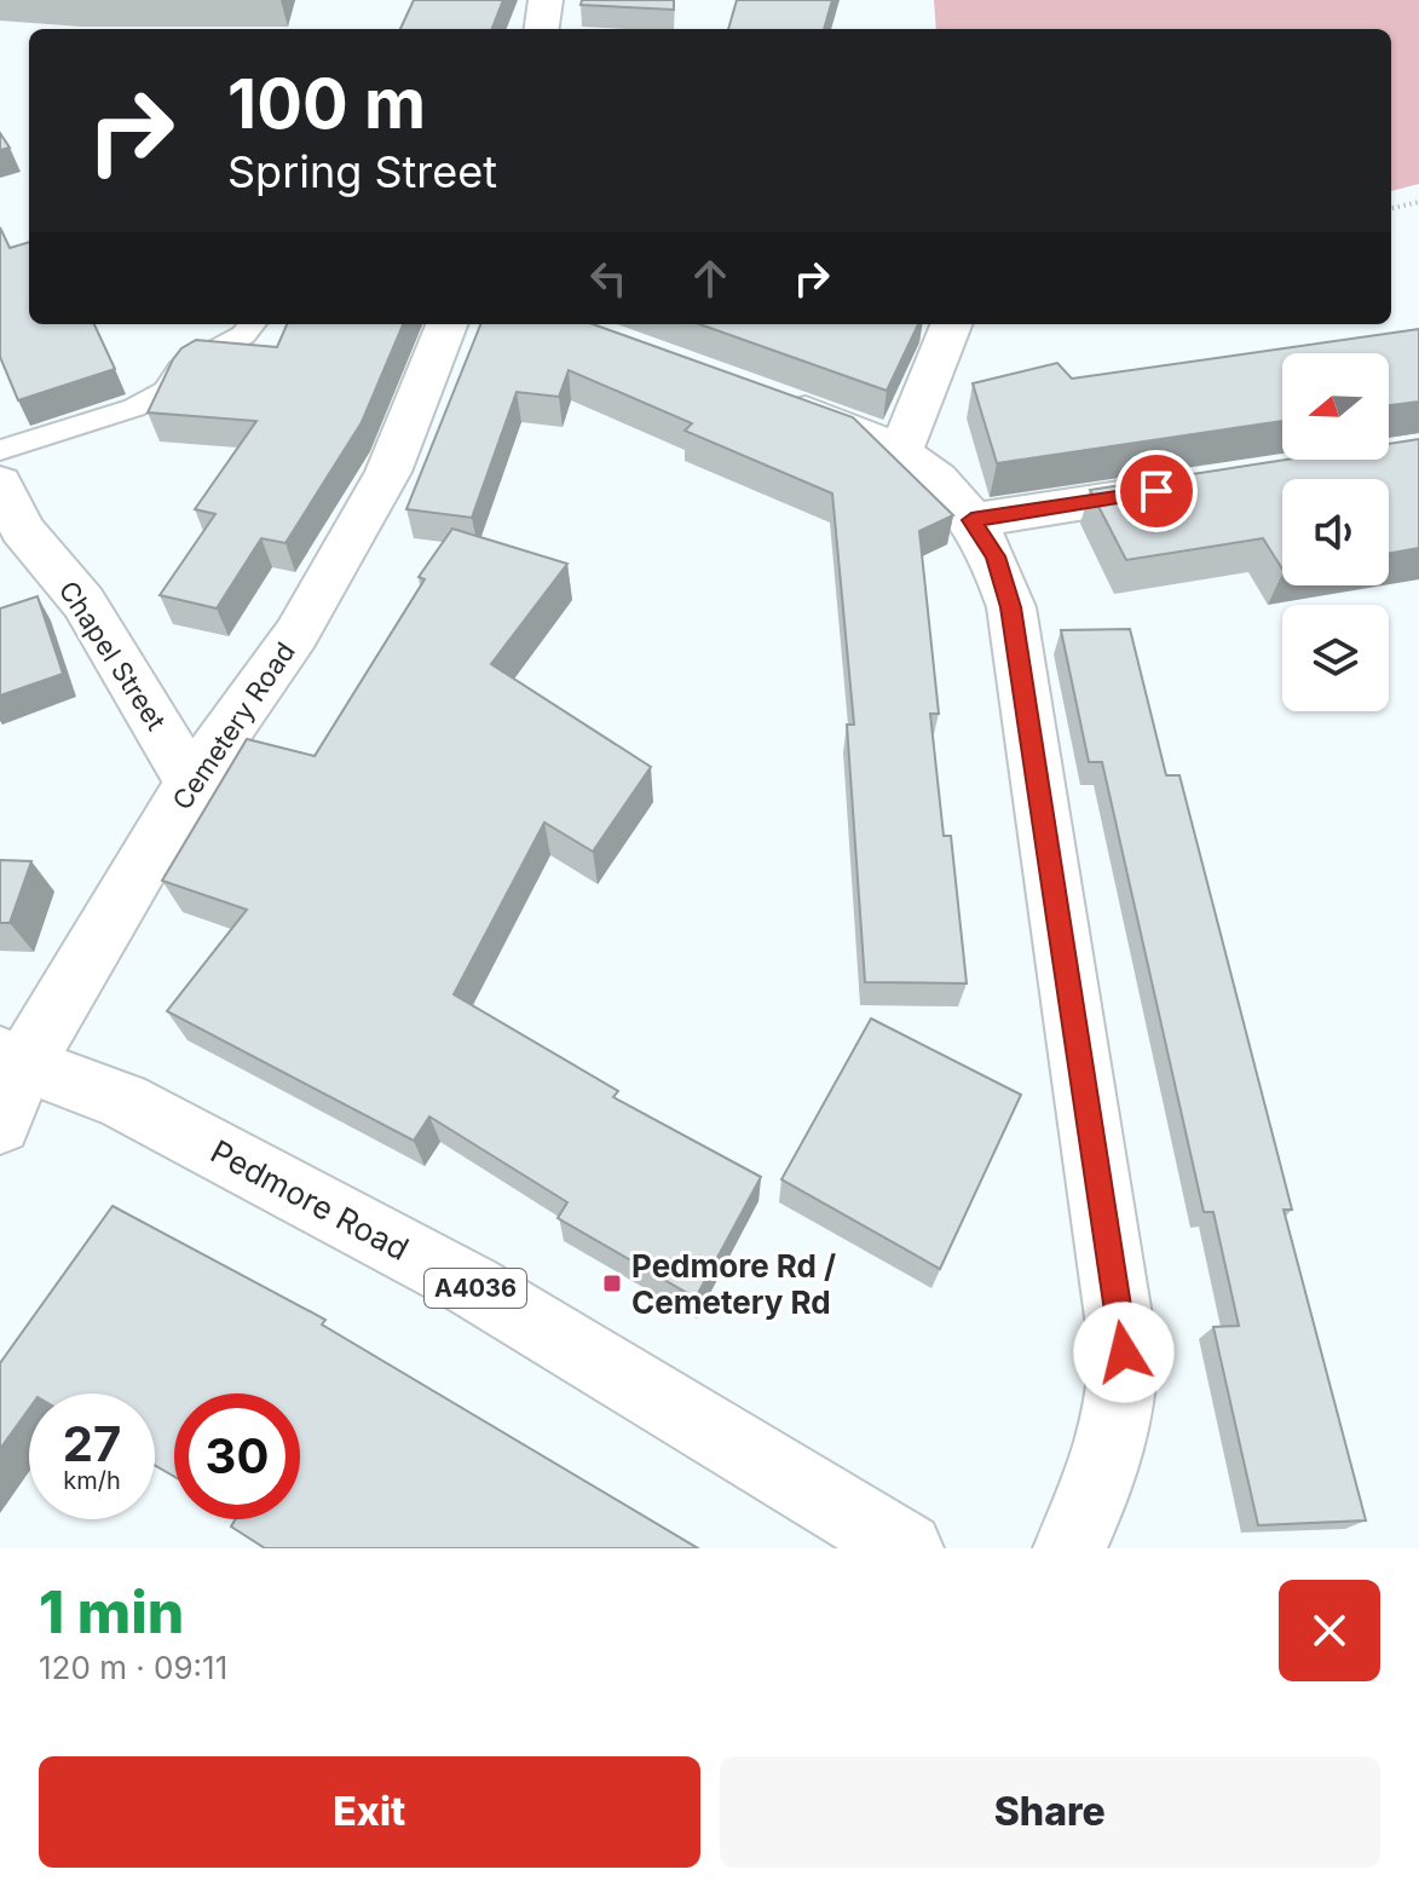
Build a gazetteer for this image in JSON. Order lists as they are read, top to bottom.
{
  "streets": {
    "main road": [
      "Chapel Street",
      "Cemetery Road",
      "Pedmore Road",
      "A4036"
    ]
  },
  "crossings": [
    ["Chapel Street", "Cemetery Road"],
    ["Cemetery Road", "Pedmore Road"]
  ],
  "places": {
    "transit": ["Pedmore Rd / Cemetery Rd"]
  },
  "north": "left",
  "page": {
    "turn": ["100 m", "Spring Street"],
    "speed": "27 km/h",
    "limit": "30",
    "heading": ["1 min", "120 m · 09:11"],
    "buttons": ["Exit", "Share"]
  }
}
